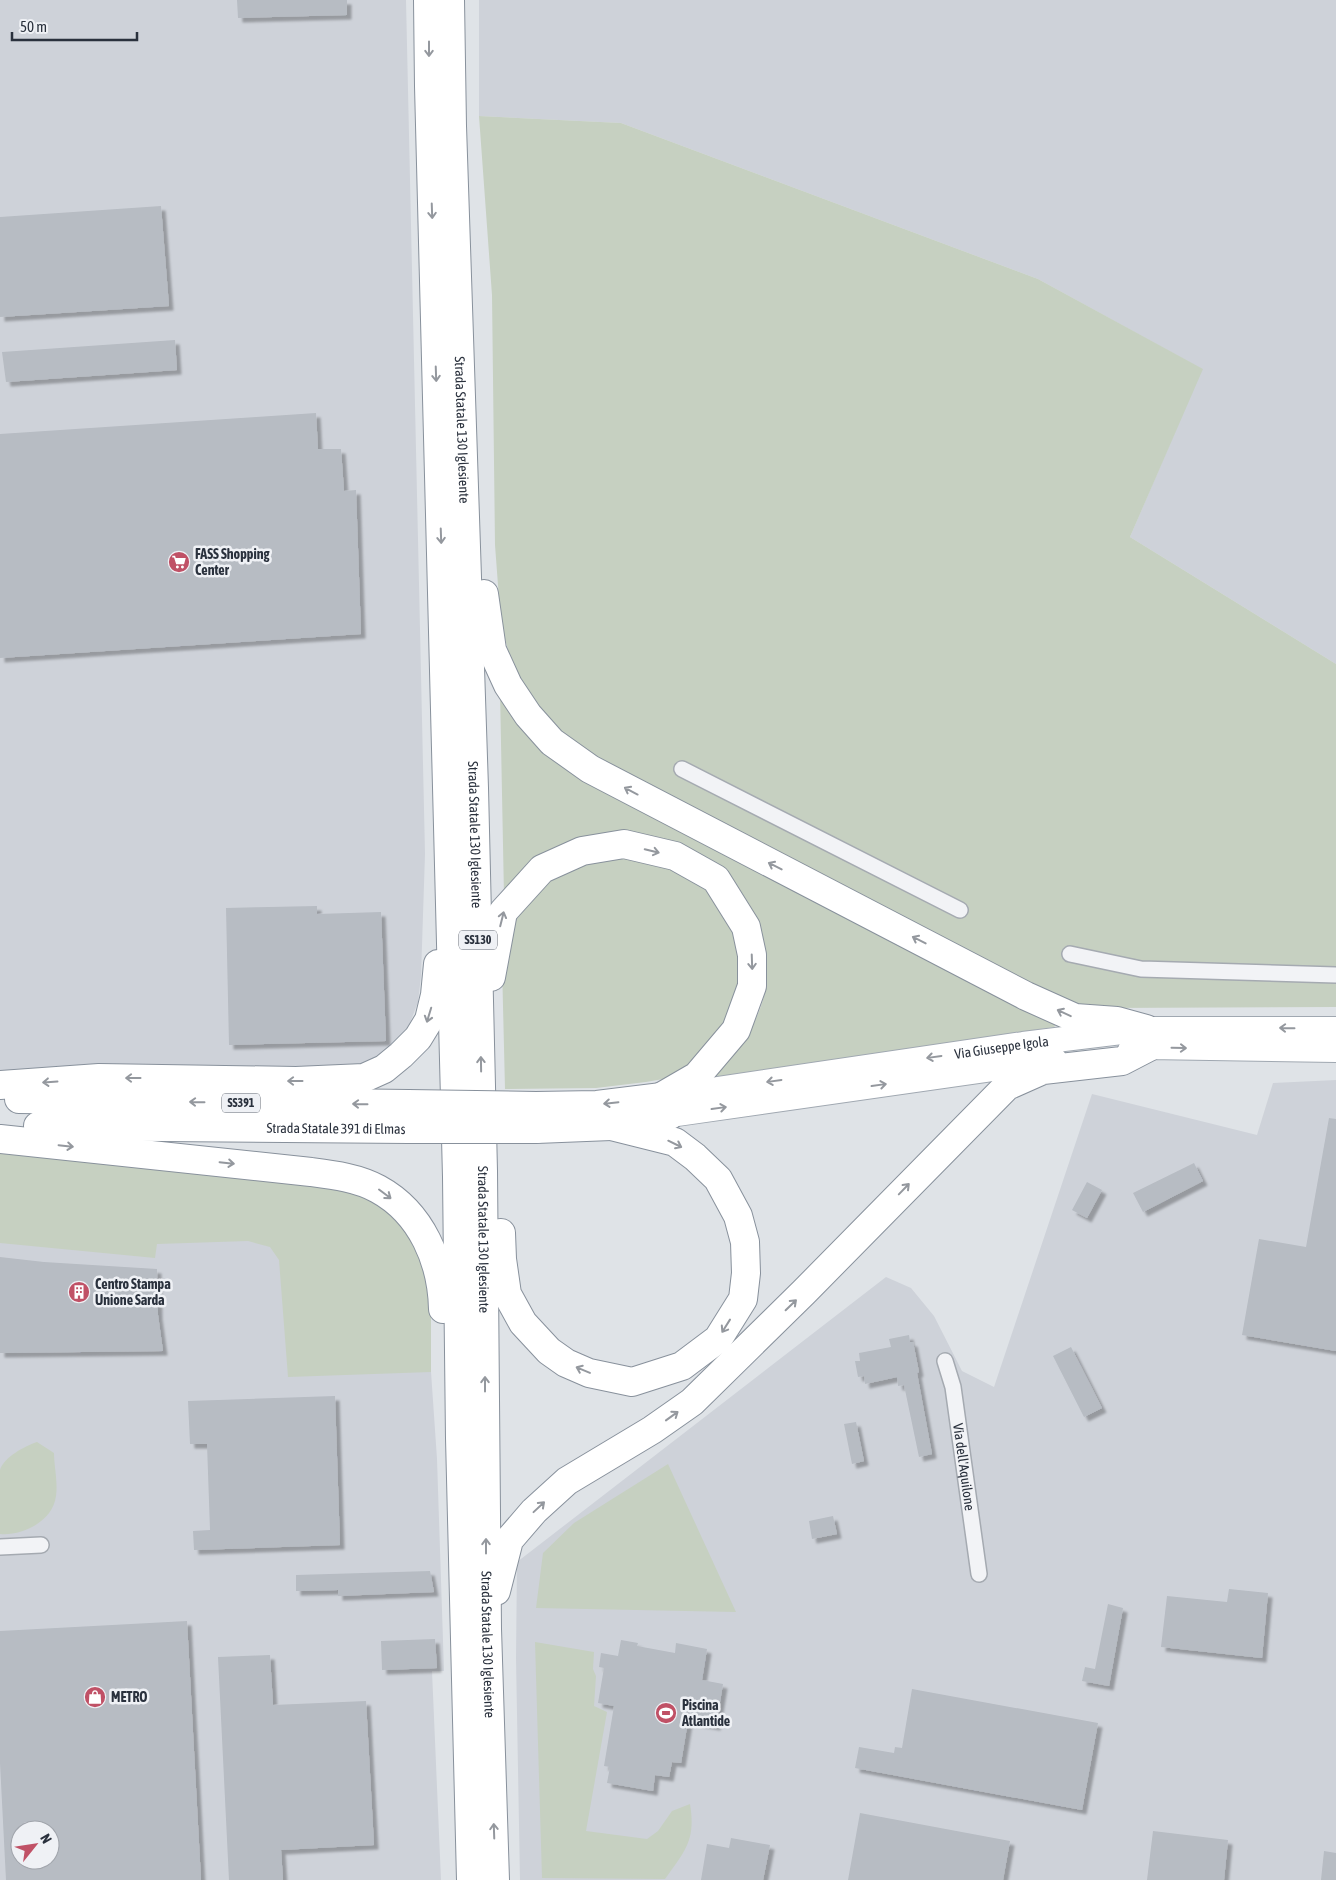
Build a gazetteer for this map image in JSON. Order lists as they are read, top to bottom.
{
  "streets": {
    "highway": [
      "Strada Statale 130 Iglesiente",
      "SS130",
      "SS391",
      "Strada Statale 391 di Elmas"
    ],
    "main road": ["Via Giuseppe Igola"],
    "street": ["Via dell'Aquilone"]
  },
  "crossings": [
    ["Via Giuseppe Igola", "Strada Statale 391 di Elmas"]
  ],
  "places": {
    "supermarket": ["FASS Shopping Center"],
    "building": ["Centro Stampa Unione Sarda"],
    "shop": ["METRO"],
    "sports": ["Piscina Atlantide"]
  },
  "scale_bar": "50 m",
  "north": "top right"
}
